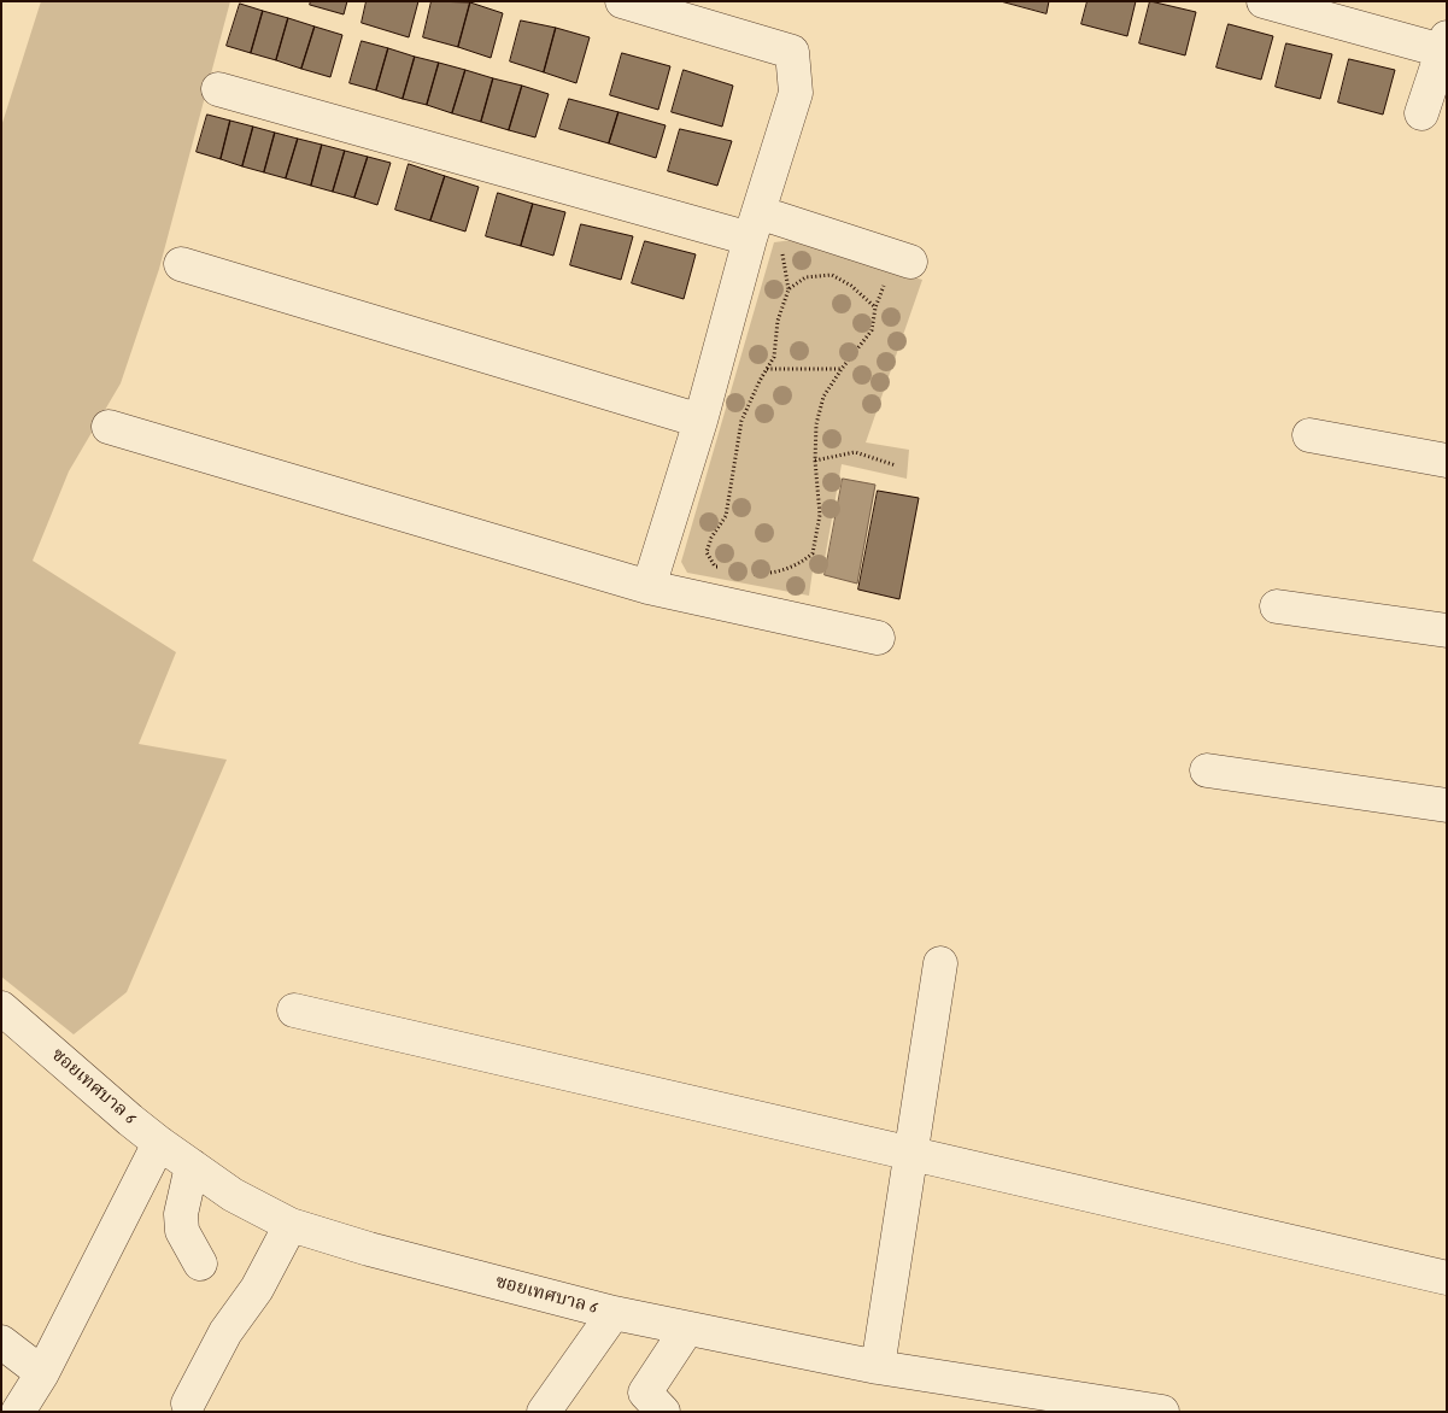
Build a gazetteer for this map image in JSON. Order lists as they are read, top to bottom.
{
  "streets": {
    "street": ["ซอยเทศบาล 6"]
  }
}
